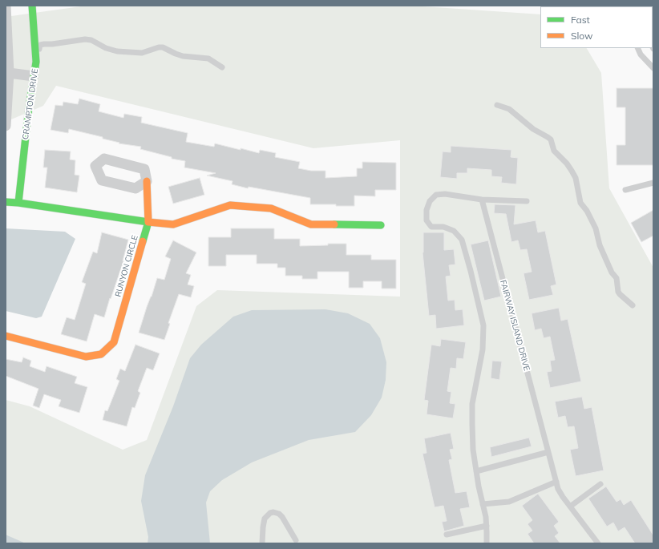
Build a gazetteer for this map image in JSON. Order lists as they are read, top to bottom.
{
  "streets": {
    "street": ["CRAMPTON DRIVE", "RUNYON CIRCLE"],
    "lane": ["FAIRWAY ISLAND DRIVE"]
  },
  "legend": ["Fast", "Slow"]
}
